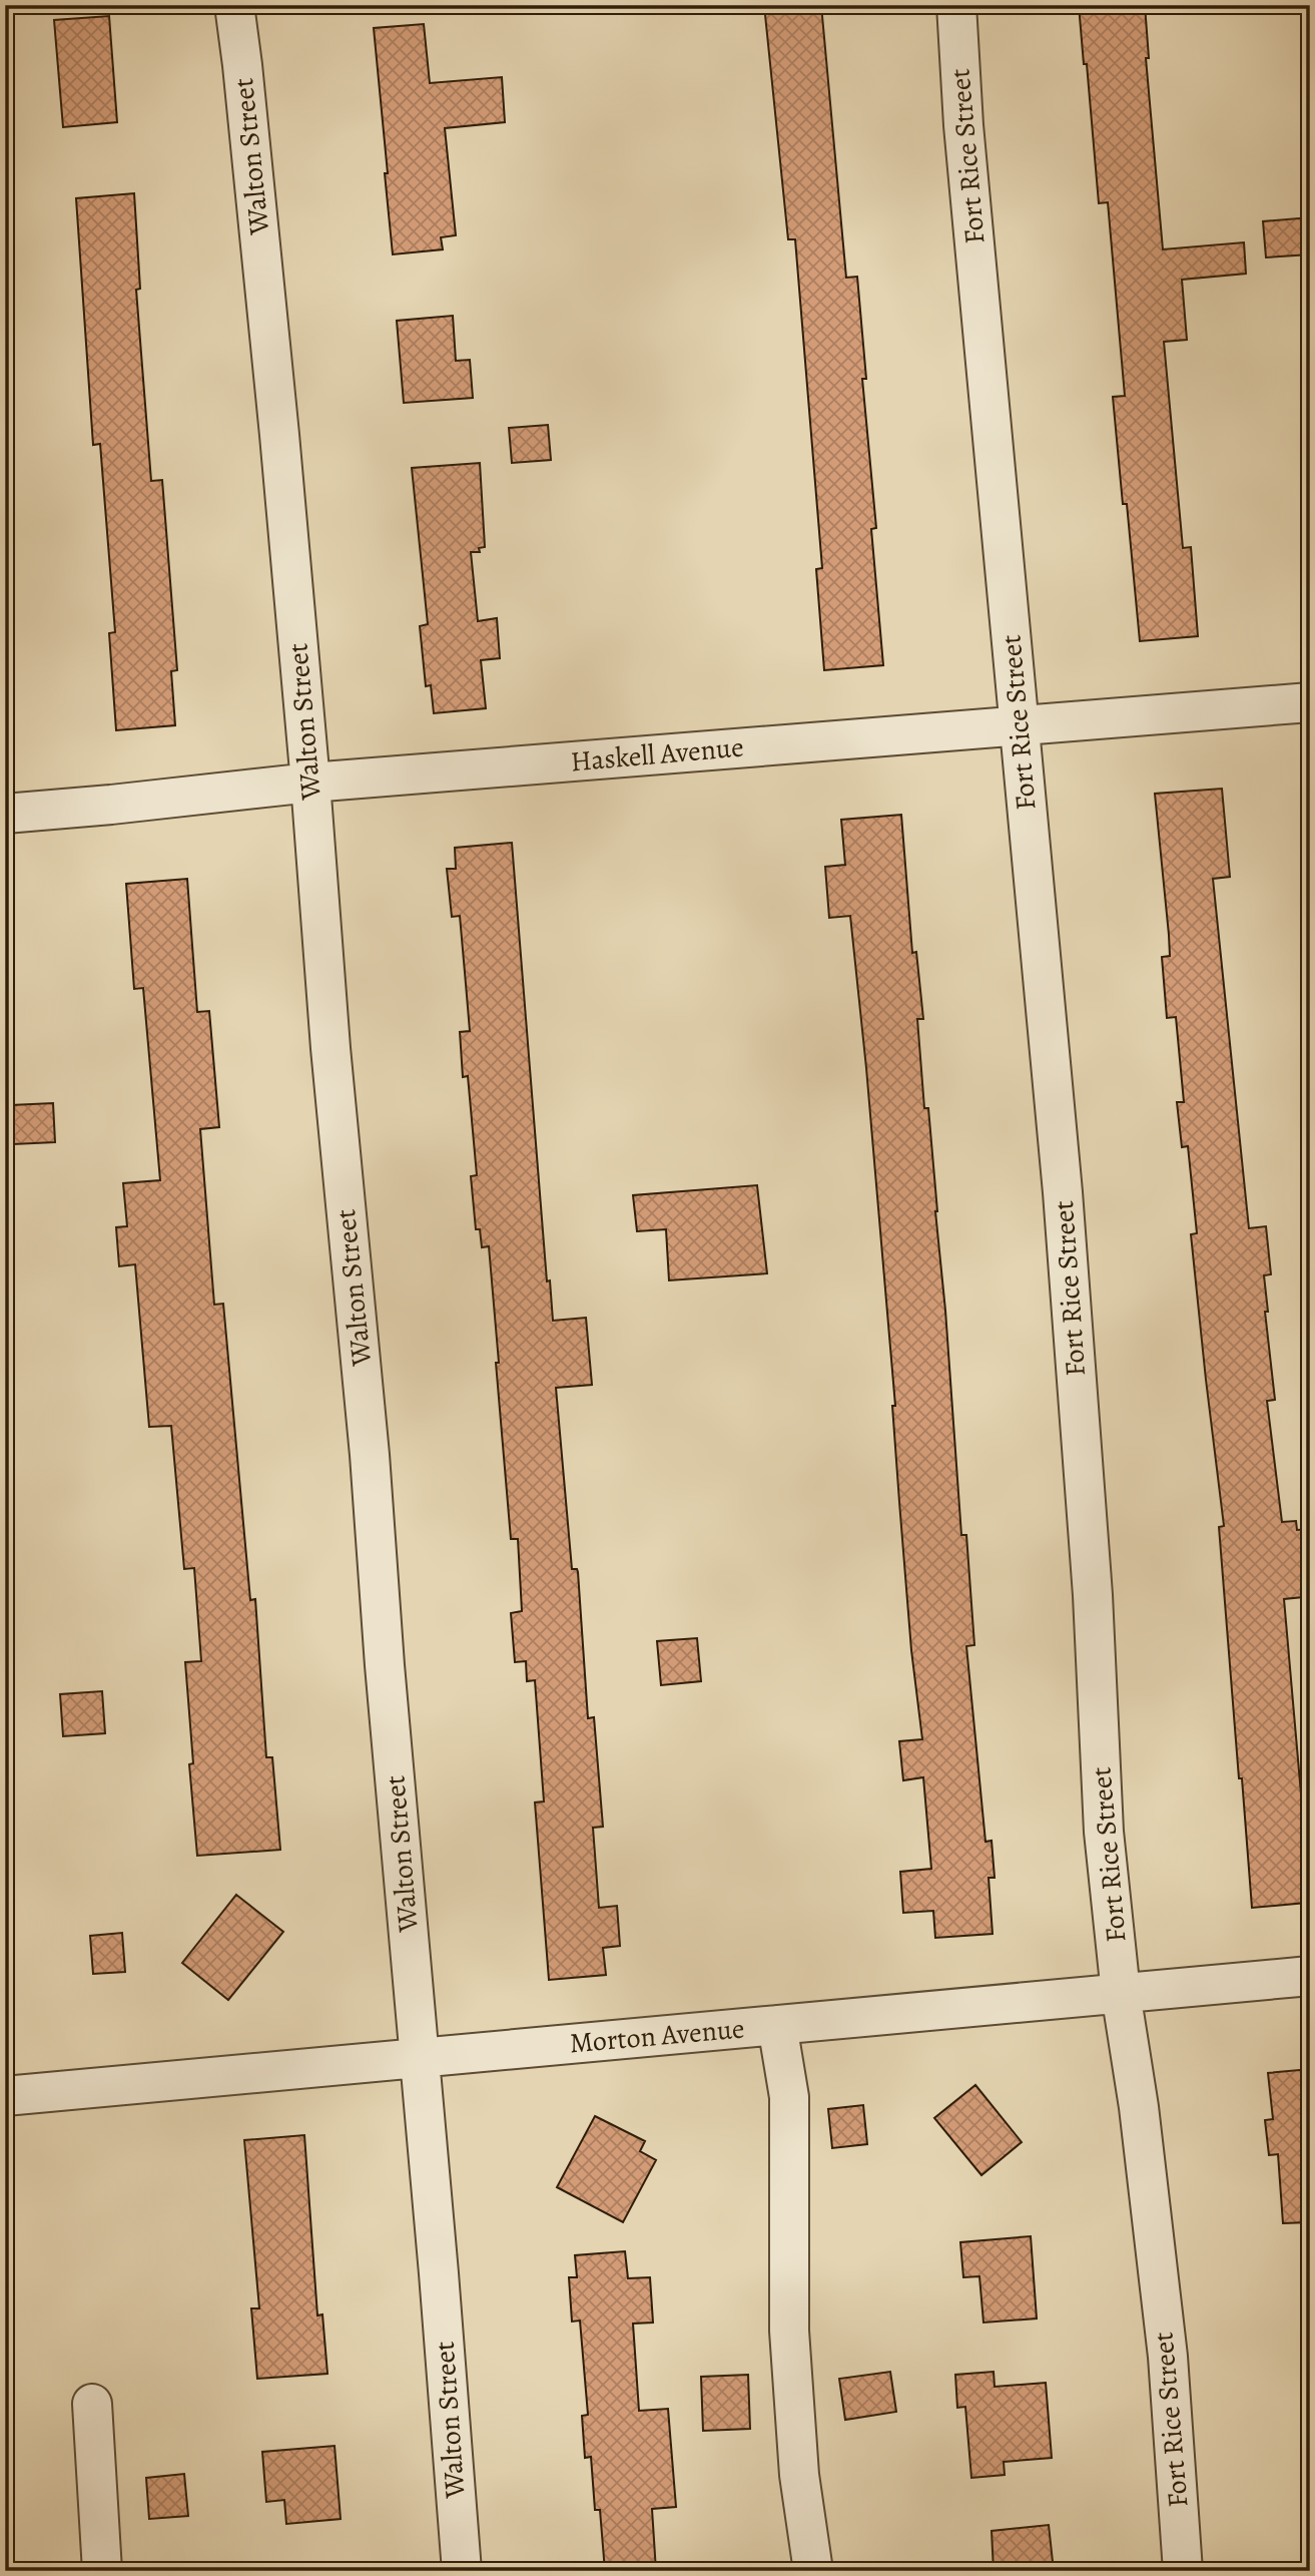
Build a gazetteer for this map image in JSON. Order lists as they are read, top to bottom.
{
  "streets": {
    "street": [
      "Walton Street",
      "Fort Rice Street",
      "Haskell Avenue",
      "Morton Avenue"
    ]
  },
  "crossings": [
    ["Walton Street", "Haskell Avenue"],
    ["Walton Street", "Morton Avenue"],
    ["Fort Rice Street", "Haskell Avenue"],
    ["Fort Rice Street", "Morton Avenue"]
  ]
}
